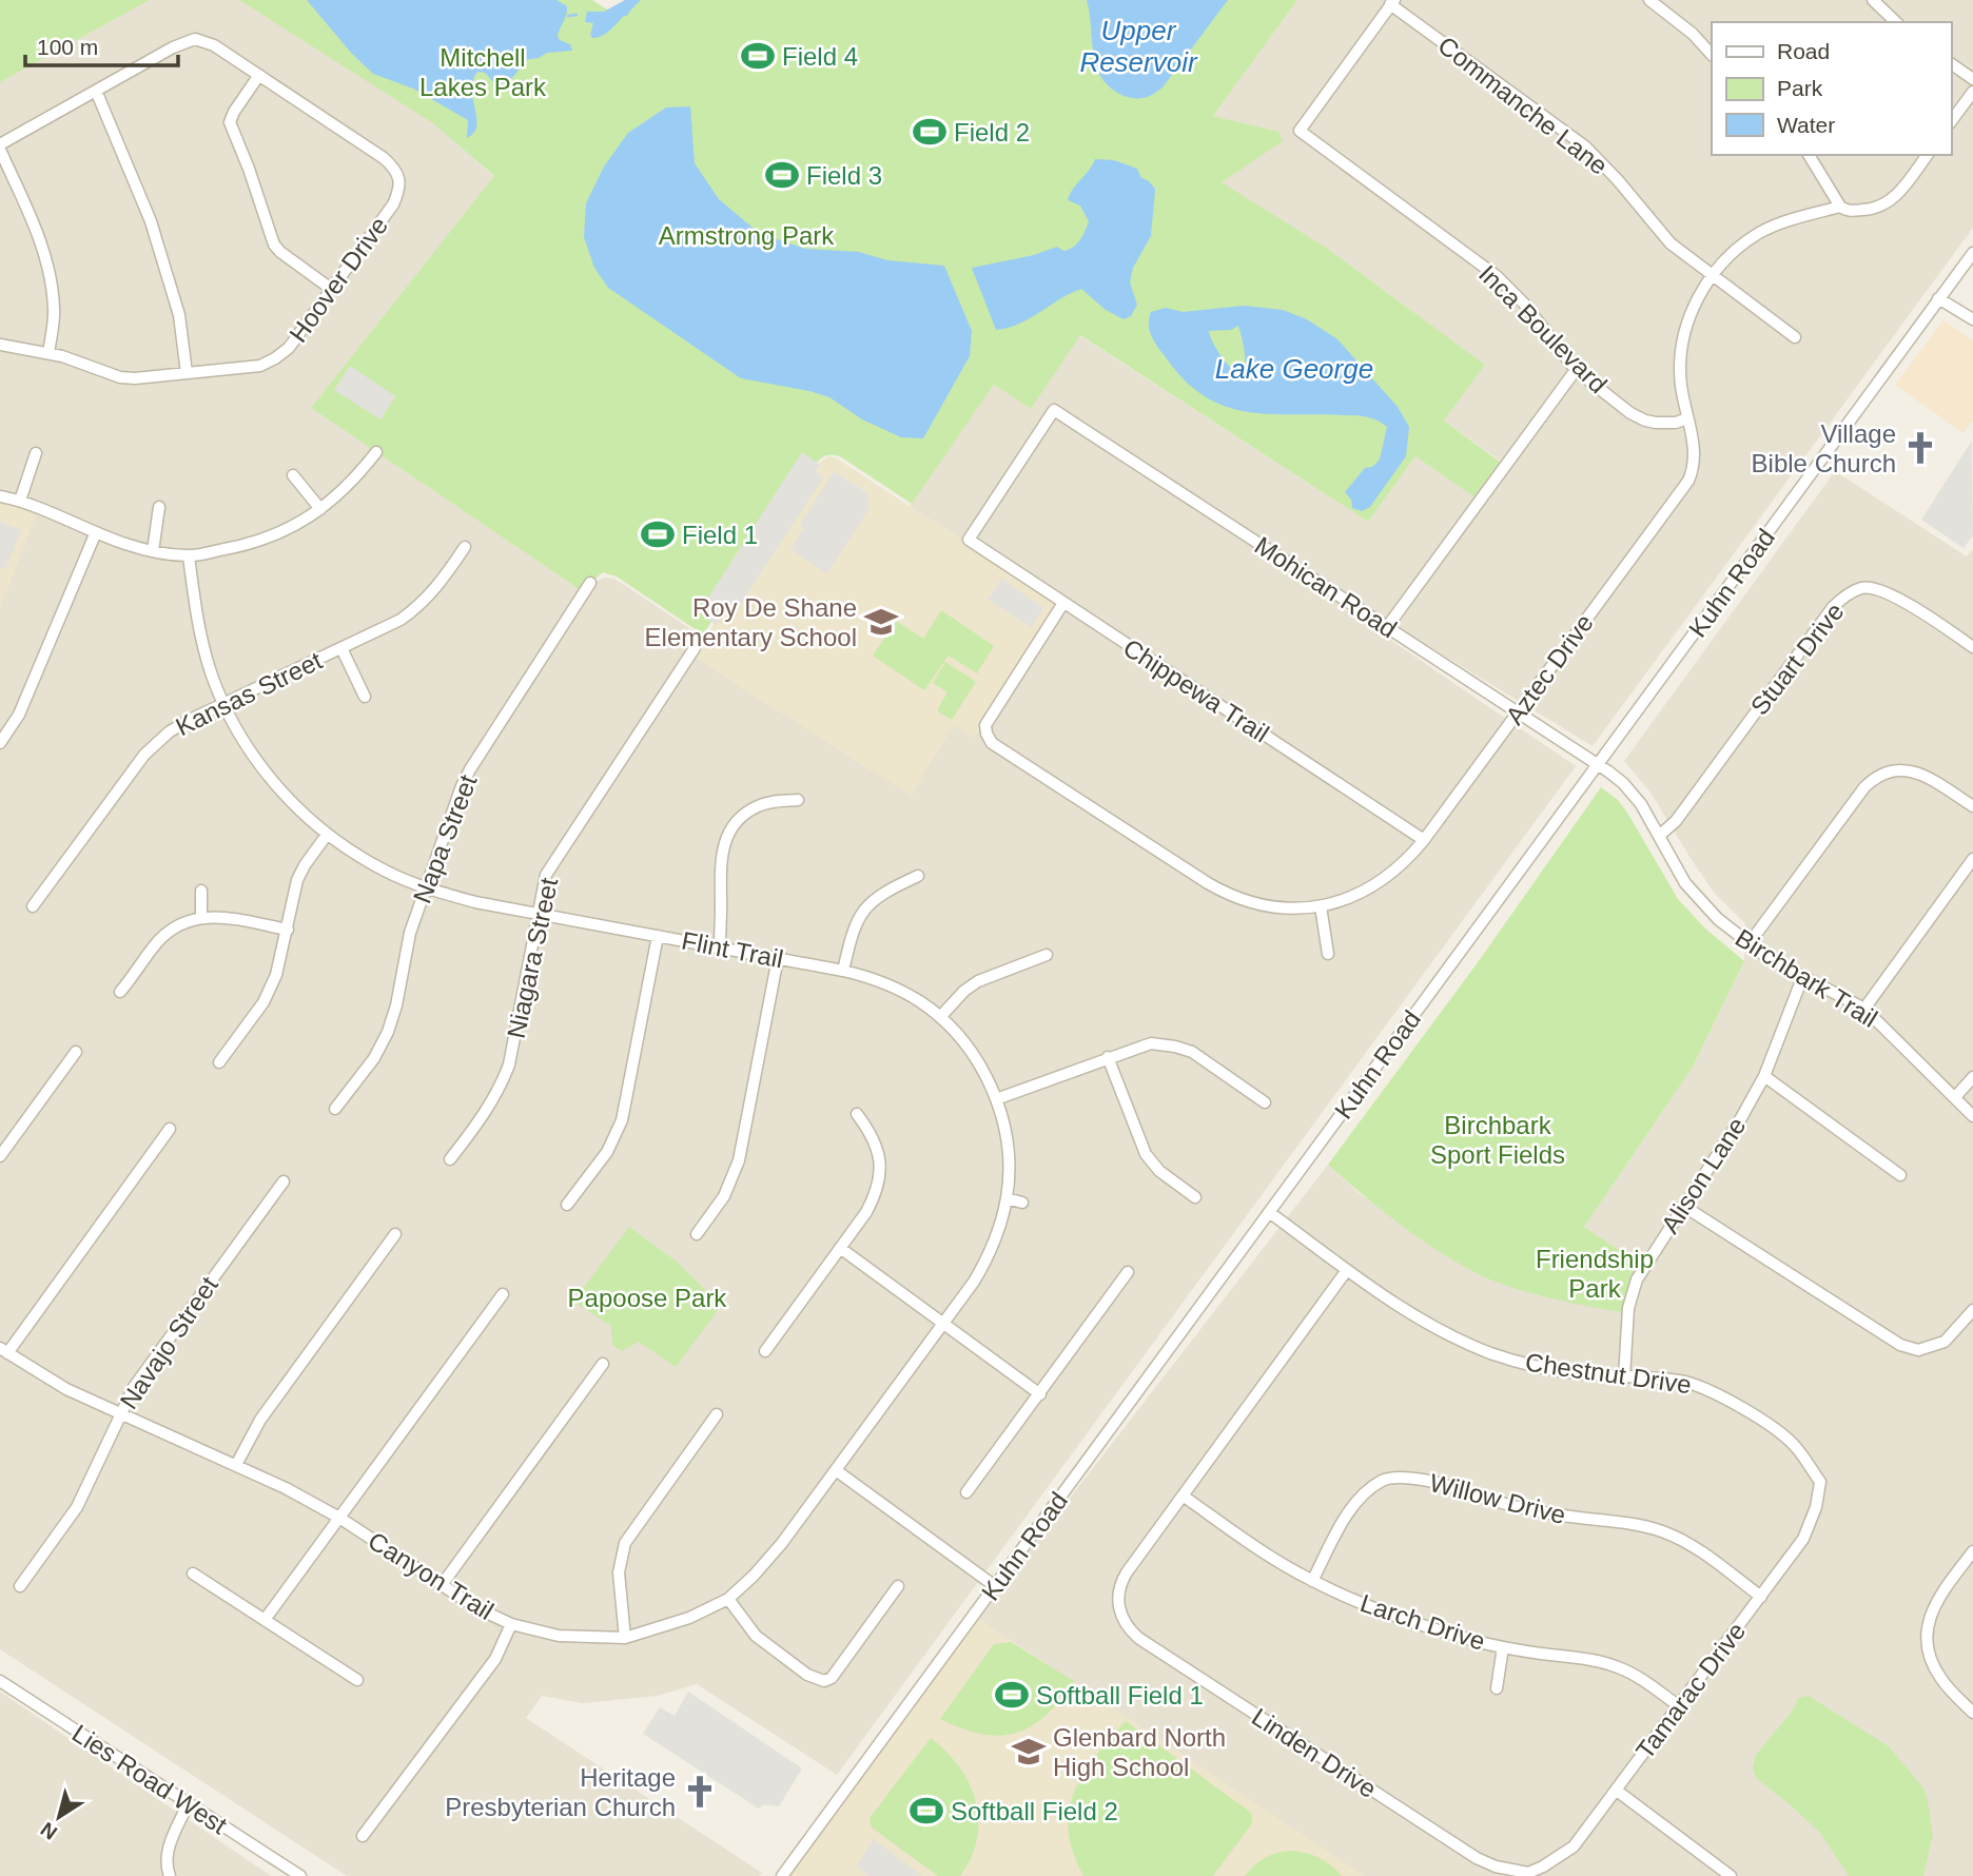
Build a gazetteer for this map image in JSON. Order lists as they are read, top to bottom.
{
  "streets": {
    "street": [
      "Commanche Lane",
      "Hoover Drive",
      "Inca Boulevard",
      "Kuhn Road",
      "Mohican Road",
      "Stuart Drive",
      "Aztec Drive",
      "Chippewa Trail",
      "Kansas Street",
      "Napa Street",
      "Flint Trail",
      "Niagara Street",
      "Birchbark Trail",
      "Alison Lane",
      "Navajo Street",
      "Chestnut Drive",
      "Willow Drive",
      "Canyon Trail",
      "Larch Drive",
      "Tamarac Drive",
      "Linden Drive",
      "Lies Road West"
    ]
  },
  "crossings": [
    ["Commanche Lane", "Inca Boulevard"],
    ["Commanche Lane", "Aztec Drive"],
    ["Inca Boulevard", "Aztec Drive"],
    ["Kuhn Road", "Mohican Road"],
    ["Kuhn Road", "Birchbark Trail"],
    ["Kuhn Road", "Chestnut Drive"],
    ["Mohican Road", "Aztec Drive"],
    ["Mohican Road", "Chippewa Trail"],
    ["Mohican Road", "Birchbark Trail"],
    ["Stuart Drive", "Birchbark Trail"],
    ["Aztec Drive", "Chippewa Trail"],
    ["Kansas Street", "Flint Trail"],
    ["Napa Street", "Flint Trail"],
    ["Flint Trail", "Niagara Street"],
    ["Flint Trail", "Canyon Trail"],
    ["Birchbark Trail", "Alison Lane"],
    ["Alison Lane", "Chestnut Drive"],
    ["Navajo Street", "Canyon Trail"],
    ["Chestnut Drive", "Tamarac Drive"],
    ["Willow Drive", "Larch Drive"],
    ["Willow Drive", "Tamarac Drive"],
    ["Larch Drive", "Tamarac Drive"],
    ["Larch Drive", "Linden Drive"],
    ["Tamarac Drive", "Linden Drive"]
  ],
  "water": ["Upper Reservoir", "Lake George"],
  "parks": [
    "Mitchell Lakes Park",
    "Armstrong Park",
    "Birchbark Sport Fields",
    "Friendship Park",
    "Papoose Park"
  ],
  "places": {
    "sports": [
      "Field 4",
      "Field 2",
      "Field 3",
      "Field 1",
      "Softball Field 1",
      "Softball Field 2"
    ],
    "church": ["Village Bible Church", "Heritage Presbyterian Church"],
    "school or university": ["Roy De Shane Elementary School", "Glenbard North High School"]
  },
  "legend": ["Road", "Park", "Water"],
  "scale_bar": "100 m",
  "north": "bottom left"
}
